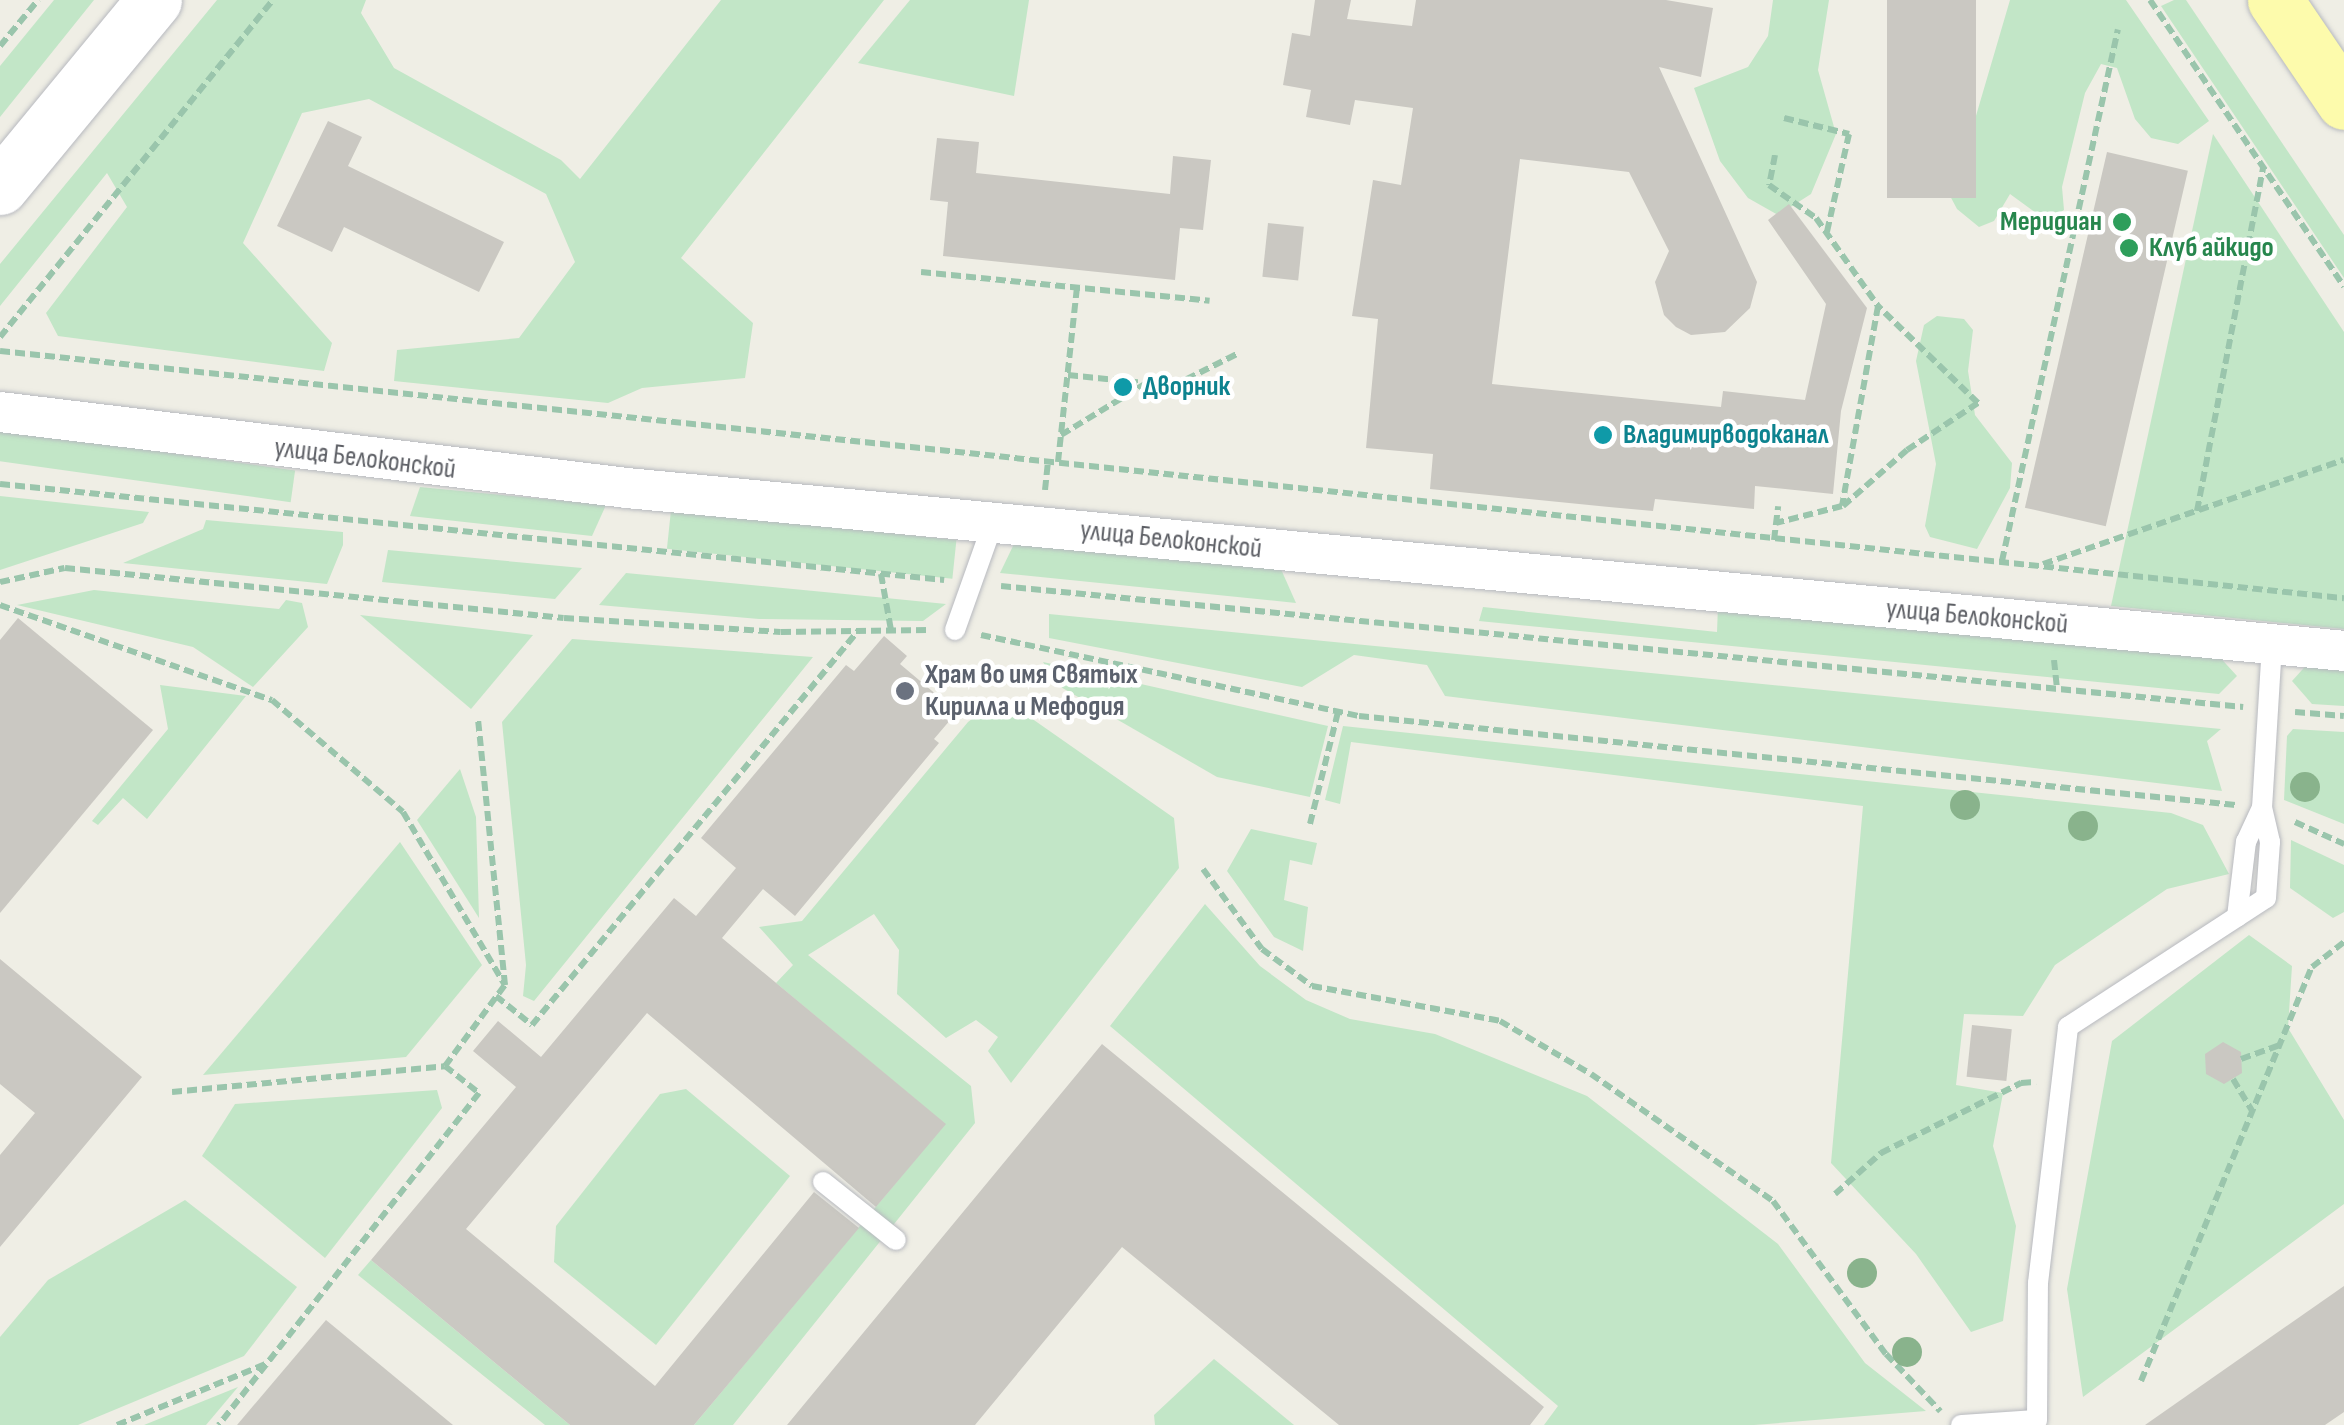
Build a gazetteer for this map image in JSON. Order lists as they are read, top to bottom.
{
  "streets": {
    "street": ["улица Белоконской"]
  },
  "places": [
    "Меридиан",
    "Клуб айкидо",
    "Дворник",
    "Владимирводоканал",
    "Храм во имя Святых Кирилла и Мефодия"
  ]
}
